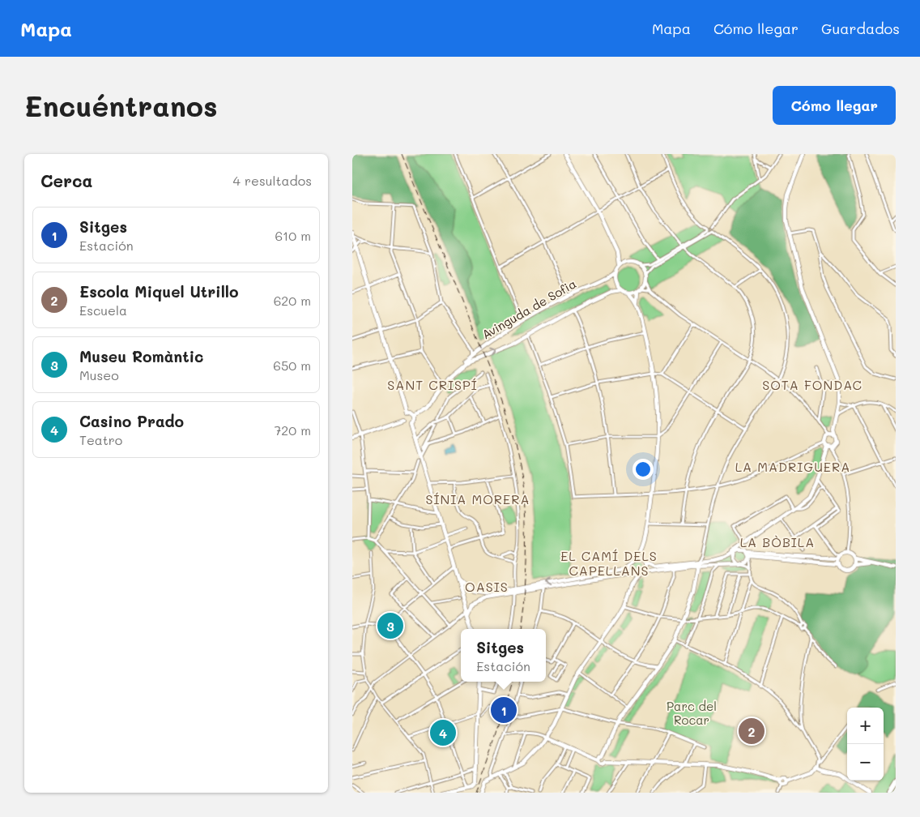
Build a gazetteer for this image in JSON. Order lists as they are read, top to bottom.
{
  "streets": {
    "street": ["Avinguda de Sofia"]
  },
  "districts": [
    "SANT CRISPÍ",
    "SOTA FONDAC",
    "LA MADRIGUERA",
    "SÍNIA MORERA",
    "LA BÒBILA",
    "EL CAMÍ DELS CAPELLANS",
    "OASIS"
  ],
  "parks": ["Parc del Rocar"],
  "page": {
    "header": "Mapa",
    "nav": ["Mapa", "Cómo llegar", "Guardados"],
    "buttons": "Cómo llegar",
    "title": "Encuéntranos",
    "heading": ["Cerca", "4 resultados"],
    "list": [
      {
        "mark": "1",
        "name": "Sitges",
        "note": "Estación",
        "value": "610 m"
      },
      {
        "mark": "2",
        "name": "Escola Miquel Utrillo",
        "note": "Escuela",
        "value": "620 m"
      },
      {
        "mark": "3",
        "name": "Museu Romàntic",
        "note": "Museo",
        "value": "650 m"
      },
      {
        "mark": "4",
        "name": "Casino Prado",
        "note": "Teatro",
        "value": "720 m"
      }
    ],
    "pins": [
      "3",
      "1",
      "2",
      "4"
    ],
    "popup": ["Sitges", "Estación"],
    "map_buttons": ["+", "−"]
  }
}
